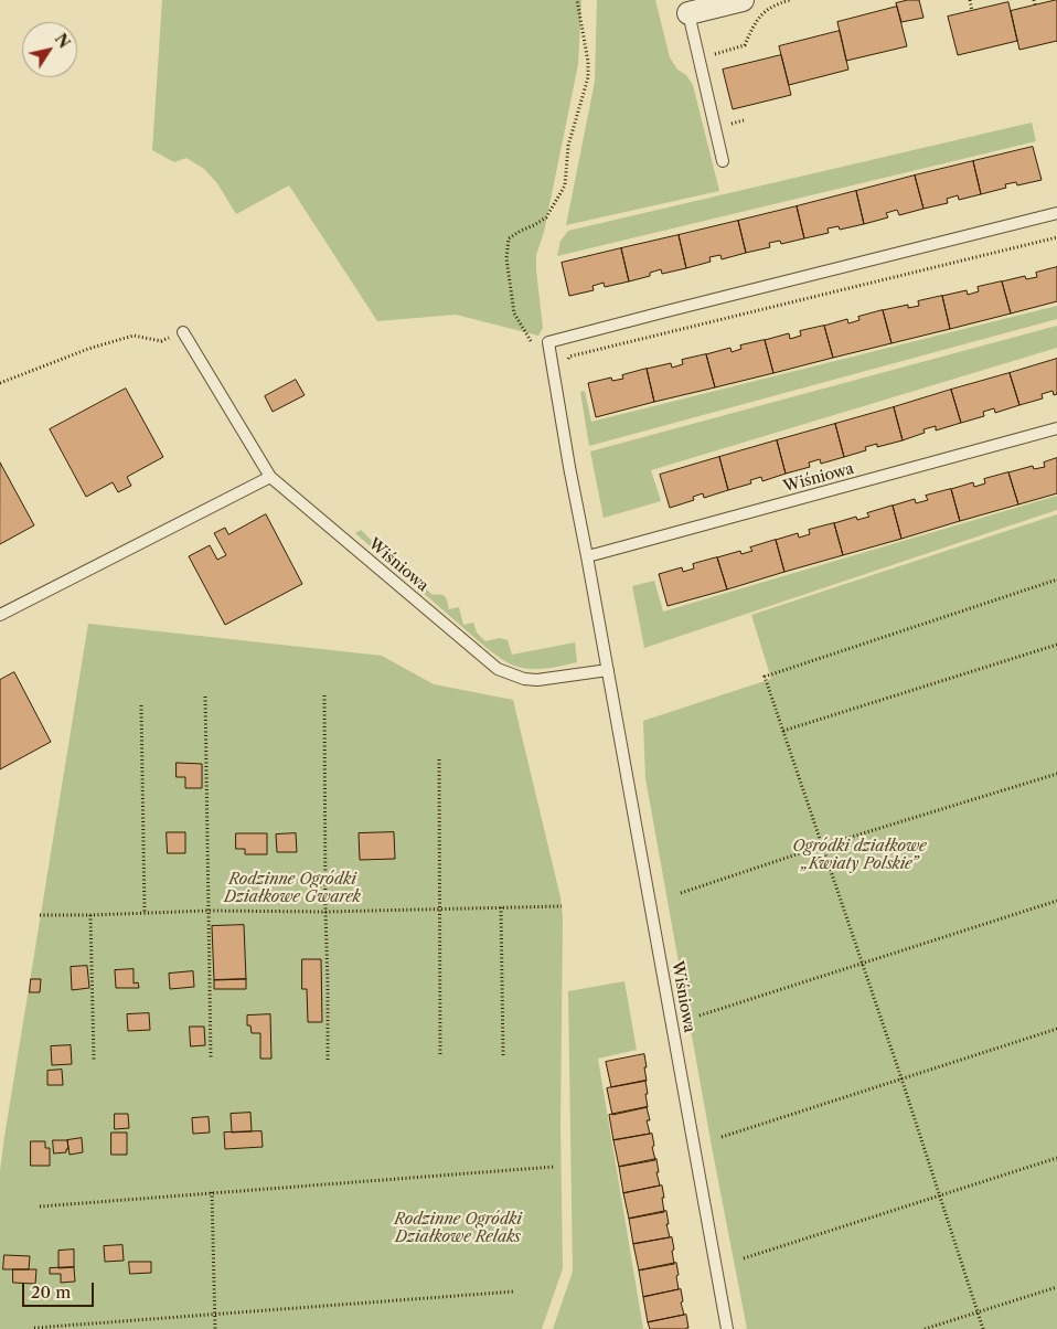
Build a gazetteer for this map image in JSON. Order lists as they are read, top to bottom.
{
  "streets": {
    "lane": ["Wiśniowa"]
  },
  "parks": ["Ogródki działkowe „Kwiaty Polskie”", "Rodzinne Ogródki Działkowe Gwarek", "Rodzinne Ogródki Działkowe Relaks"],
  "scale_bar": "20 m",
  "north": "top right"
}
